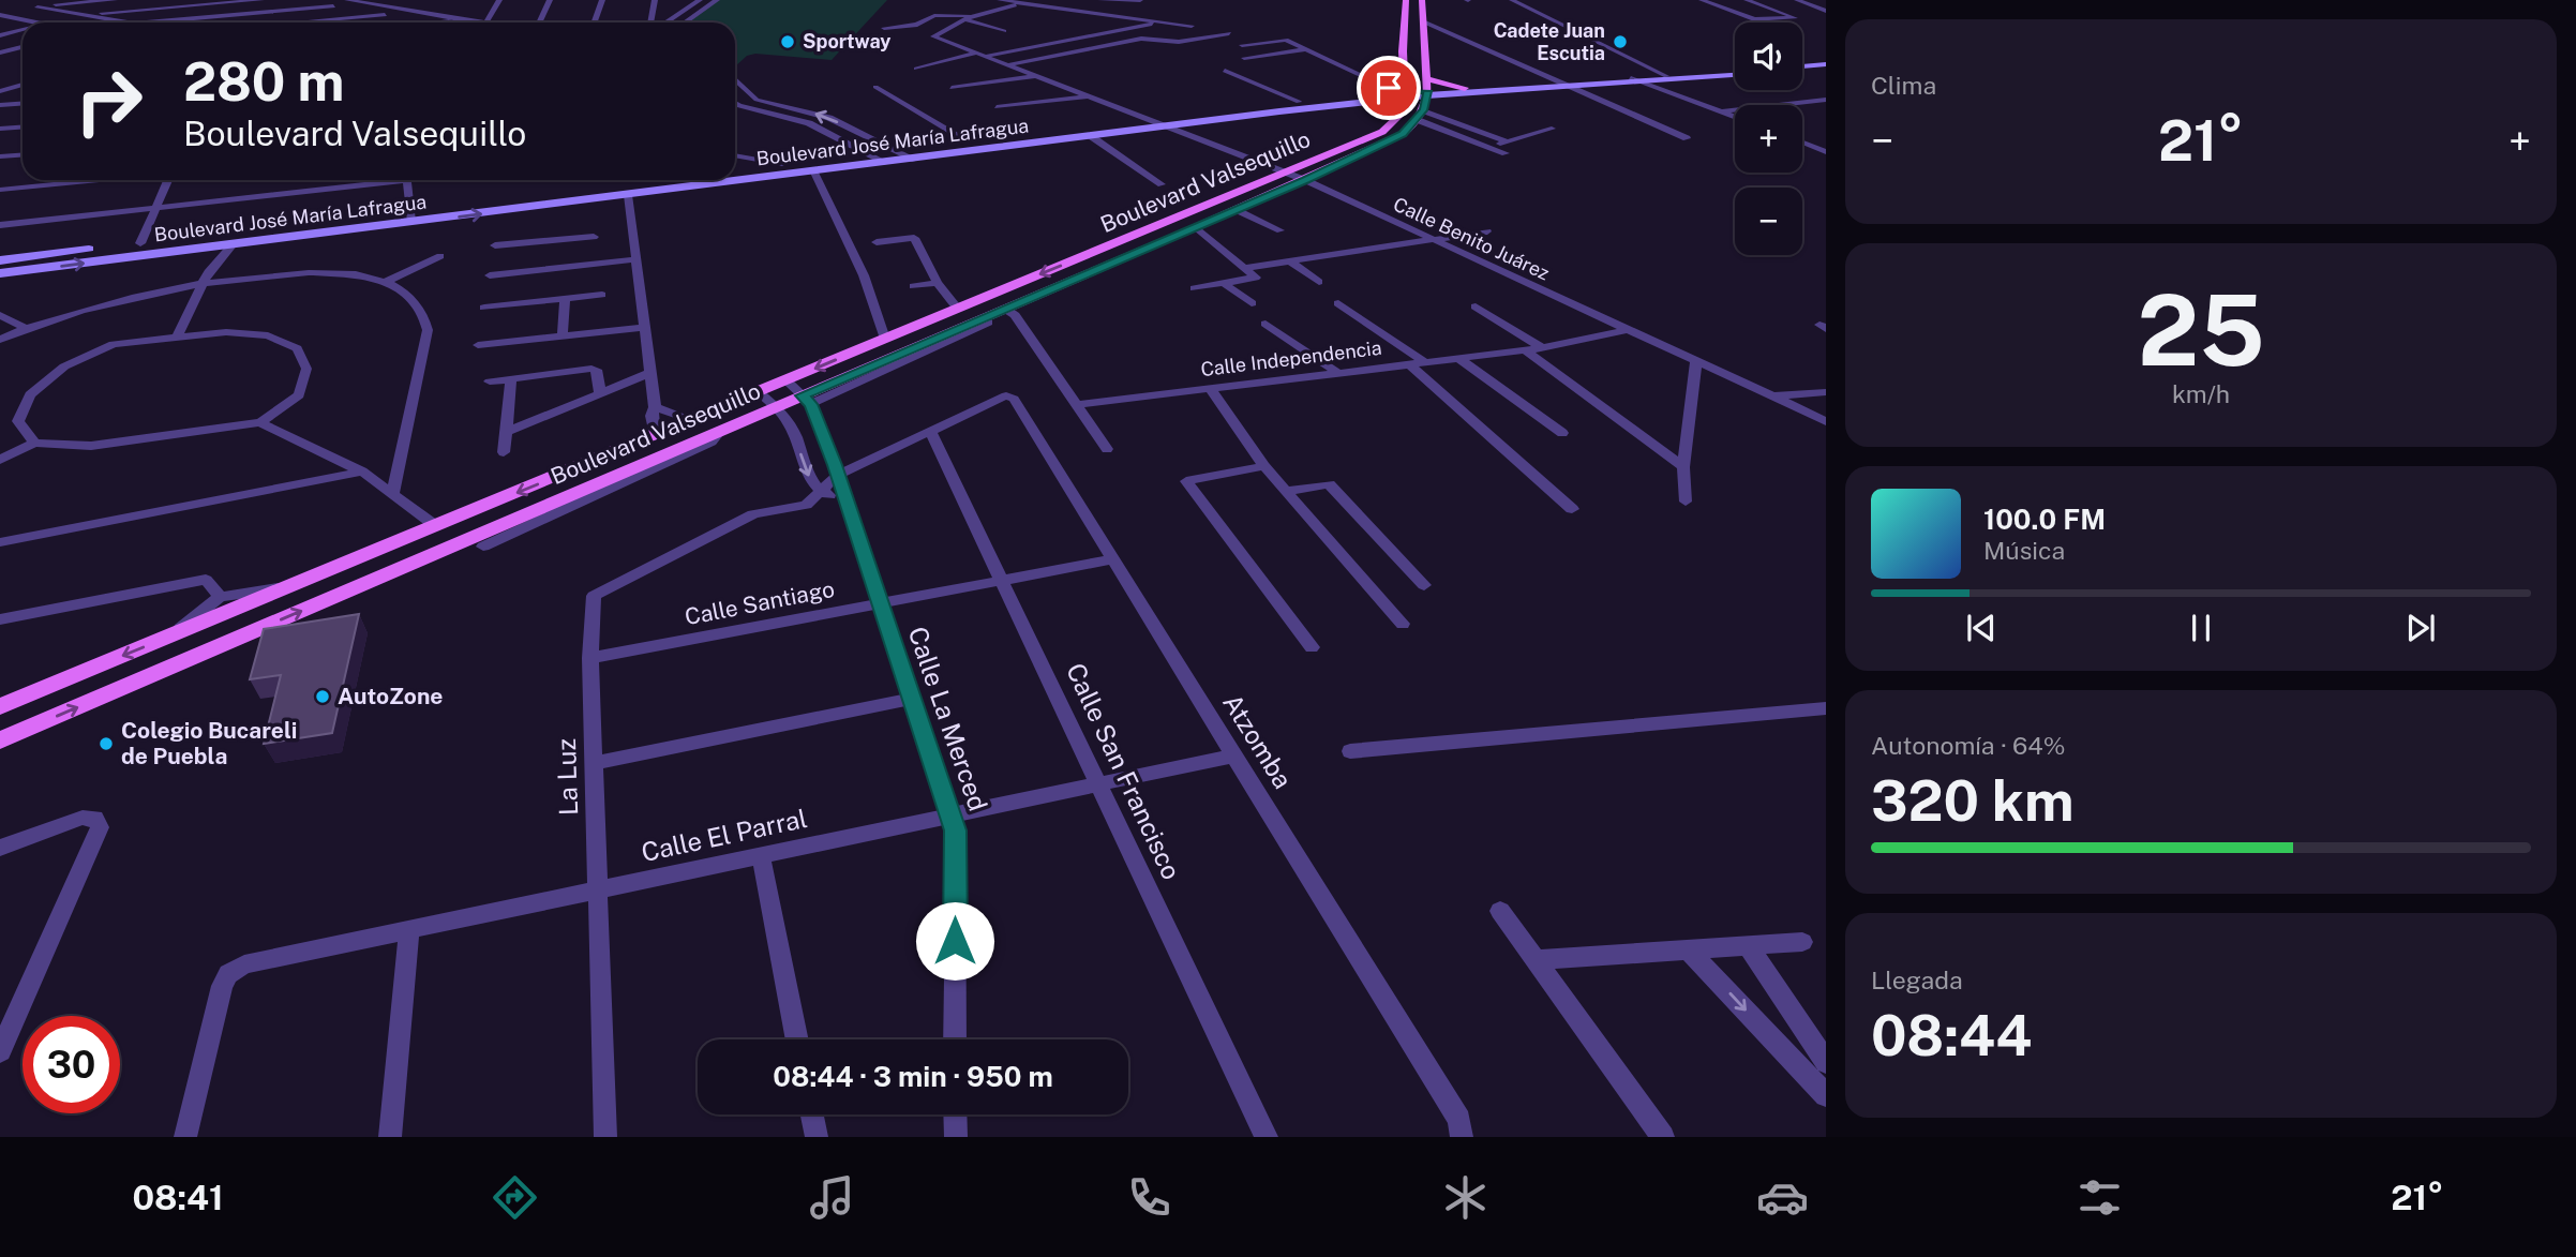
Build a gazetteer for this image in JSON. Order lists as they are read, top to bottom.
{
  "streets": {
    "main road": ["Boulevard José María Lafragua", "Boulevard Valsequillo"],
    "street": [
      "Calle Benito Juárez",
      "Calle Independencia",
      "Calle Santiago",
      "Calle La Merced",
      "Atzomba",
      "Calle San Francisco",
      "La Luz",
      "Calle El Parral"
    ]
  },
  "crossings": [
    ["Boulevard José María Lafragua", "Boulevard Valsequillo"],
    ["Boulevard José María Lafragua", "Calle Benito Juárez"],
    ["Boulevard Valsequillo", "Calle Benito Juárez"],
    ["Boulevard Valsequillo", "Calle La Merced"],
    ["Calle Benito Juárez", "Calle Independencia"],
    ["Calle Santiago", "Calle La Merced"],
    ["Calle Santiago", "Atzomba"],
    ["Calle Santiago", "Calle San Francisco"],
    ["Calle Santiago", "La Luz"],
    ["Calle La Merced", "Calle El Parral"],
    ["Atzomba", "Calle San Francisco"],
    ["Atzomba", "Calle El Parral"],
    ["Calle San Francisco", "Calle El Parral"],
    ["La Luz", "Calle El Parral"]
  ],
  "places": [
    "Sportway",
    "Cadete Juan Escutia",
    "AutoZone",
    "Colegio Bucareli de Puebla"
  ],
  "page": {
    "tile": [
      "Clima",
      ["25", "km/h"],
      ["Autonomía · 64%", "320 km"],
      ["Llegada", "08:44"]
    ],
    "map_buttons": ["+", "−"],
    "turn": ["280 m", "Boulevard Valsequillo"],
    "heat": ["−", "21°", "+"],
    "song": ["100.0 FM", "Música"],
    "limit": "30",
    "trip": "08:44 · 3 min · 950 m",
    "tabs": ["08:41", "21°"]
  }
}
